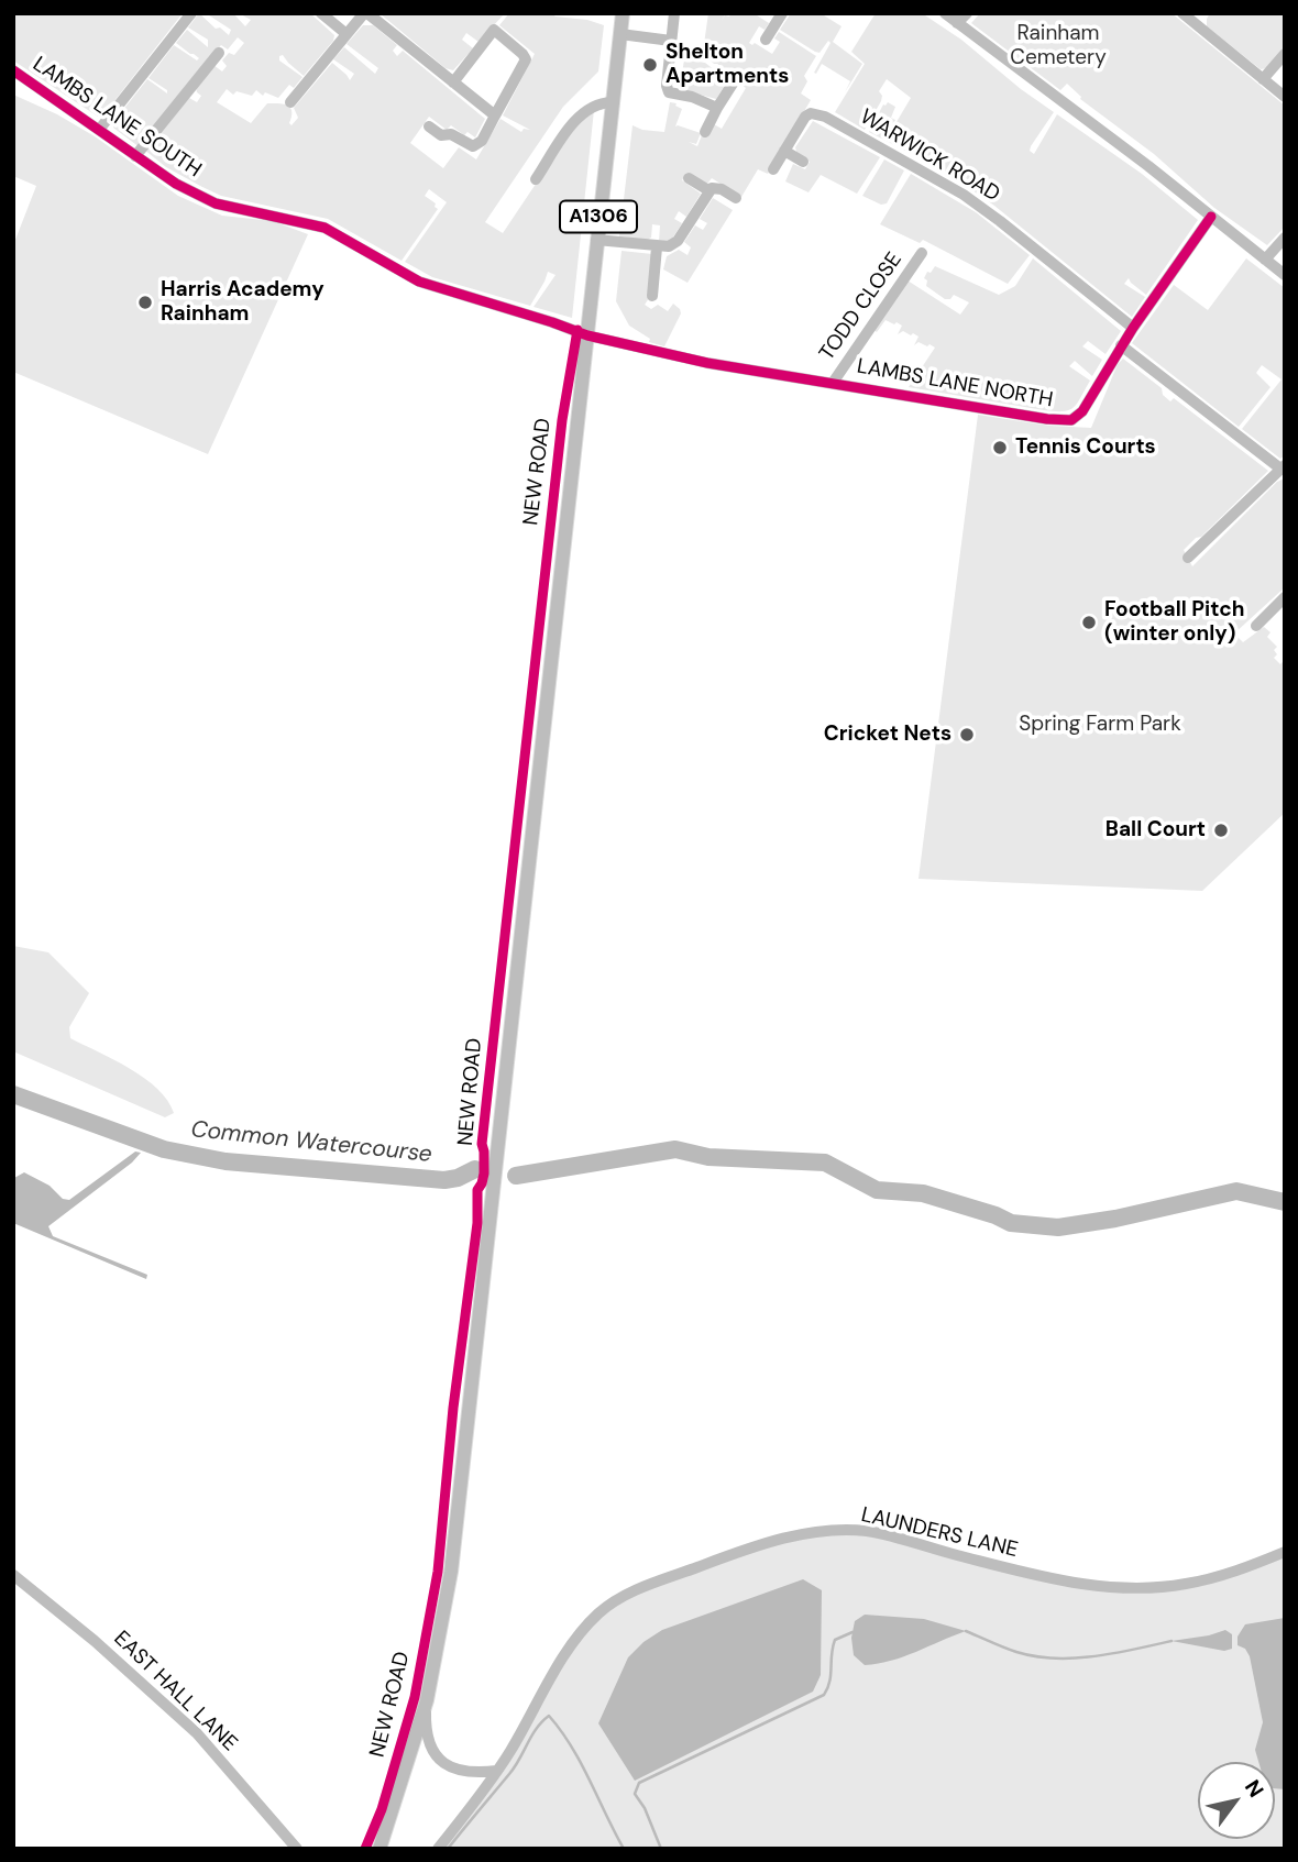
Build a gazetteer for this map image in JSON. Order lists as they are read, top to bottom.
{
  "streets": {
    "main road": ["A1306", "NEW ROAD"],
    "street": [
      "LAMBS LANE SOUTH",
      "WARWICK ROAD",
      "TODD CLOSE",
      "LAMBS LANE NORTH",
      "LAUNDERS LANE",
      "EAST HALL LANE"
    ]
  },
  "crossings": [
    ["LAMBS LANE SOUTH", "LAMBS LANE NORTH"],
    ["LAMBS LANE SOUTH", "NEW ROAD"],
    ["WARWICK ROAD", "LAMBS LANE NORTH"],
    ["TODD CLOSE", "LAMBS LANE NORTH"],
    ["LAMBS LANE NORTH", "NEW ROAD"]
  ],
  "water": ["Common Watercourse"],
  "parks": ["Rainham Cemetery", "Spring Farm Park"],
  "places": [
    "Shelton Apartments",
    "Harris Academy Rainham",
    "Tennis Courts",
    "Football Pitch (winter only)",
    "Cricket Nets",
    "Ball Court"
  ],
  "north": "top right"
}
